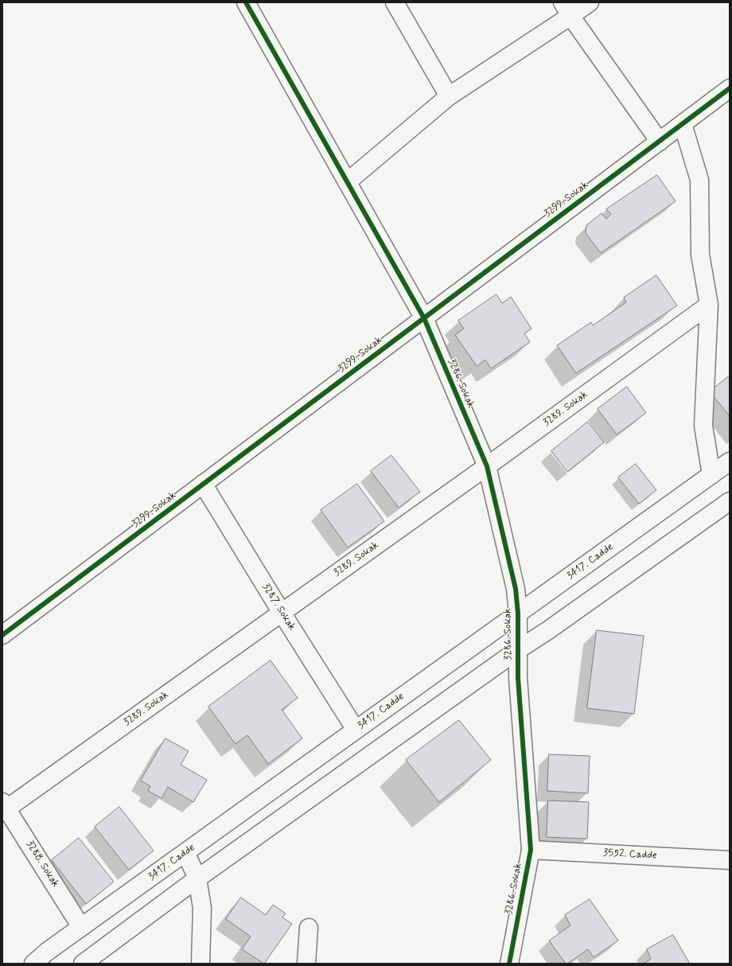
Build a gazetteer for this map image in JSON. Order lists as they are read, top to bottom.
{
  "streets": {
    "street": [
      "3299. Sokak",
      "3286. Sokak",
      "3289. Sokak",
      "3417. Cadde",
      "3287. Sokak",
      "3552. Cadde",
      "3288. Sokak"
    ]
  },
  "crossings": [
    ["3299. Sokak", "3286. Sokak"],
    ["3299. Sokak", "3287. Sokak"],
    ["3286. Sokak", "3289. Sokak"],
    ["3286. Sokak", "3417. Cadde"],
    ["3286. Sokak", "3552. Cadde"],
    ["3289. Sokak", "3287. Sokak"],
    ["3289. Sokak", "3288. Sokak"],
    ["3417. Cadde", "3287. Sokak"],
    ["3417. Cadde", "3288. Sokak"]
  ]
}
